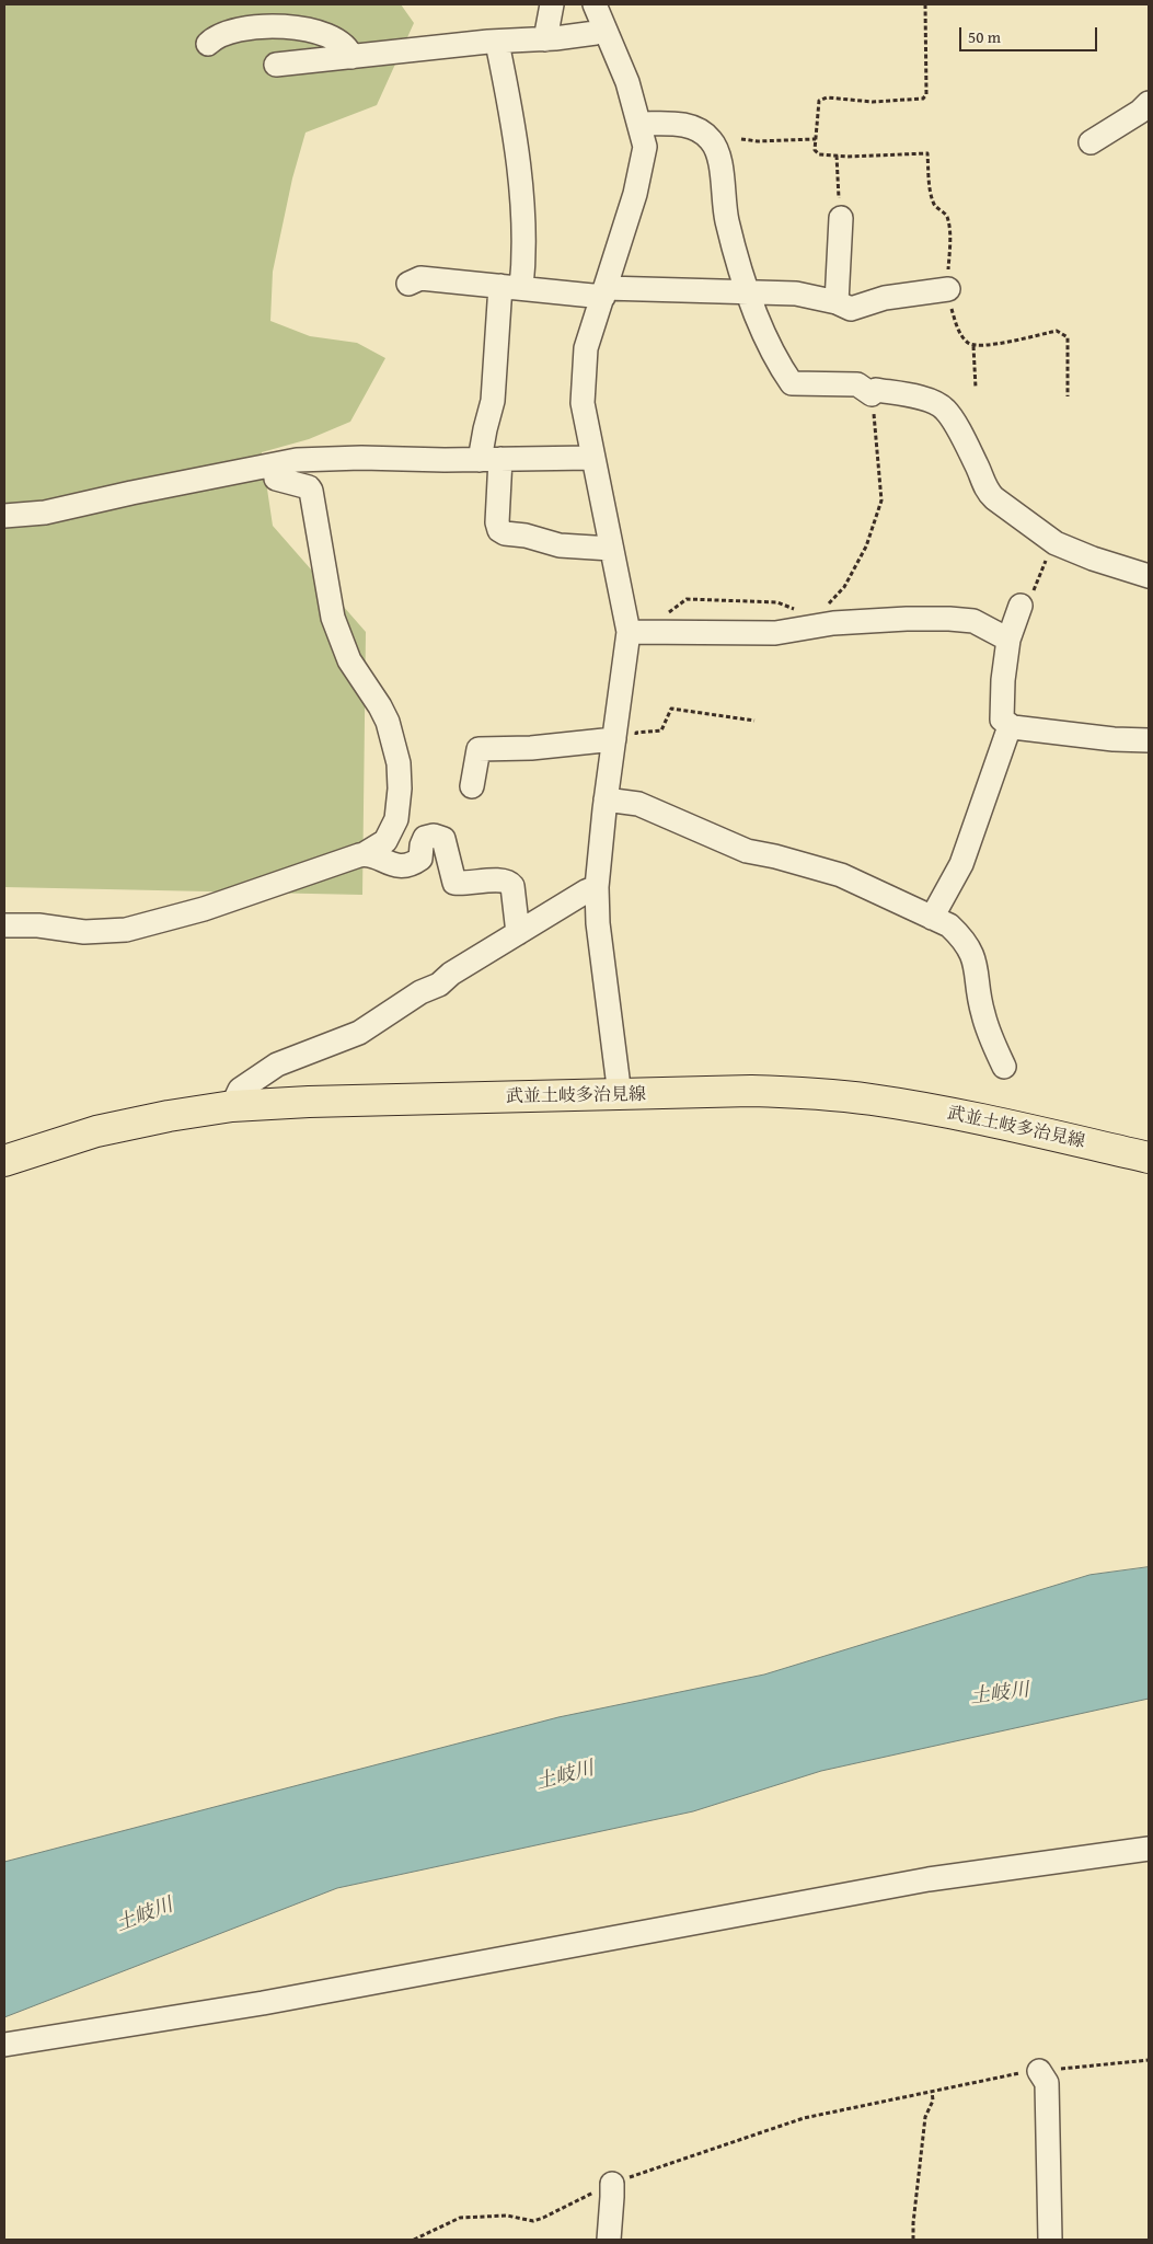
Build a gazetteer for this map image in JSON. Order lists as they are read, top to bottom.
{
  "streets": {
    "main road": ["武並土岐多治見線"]
  },
  "water": ["土岐川"],
  "scale_bar": "50 m"
}
